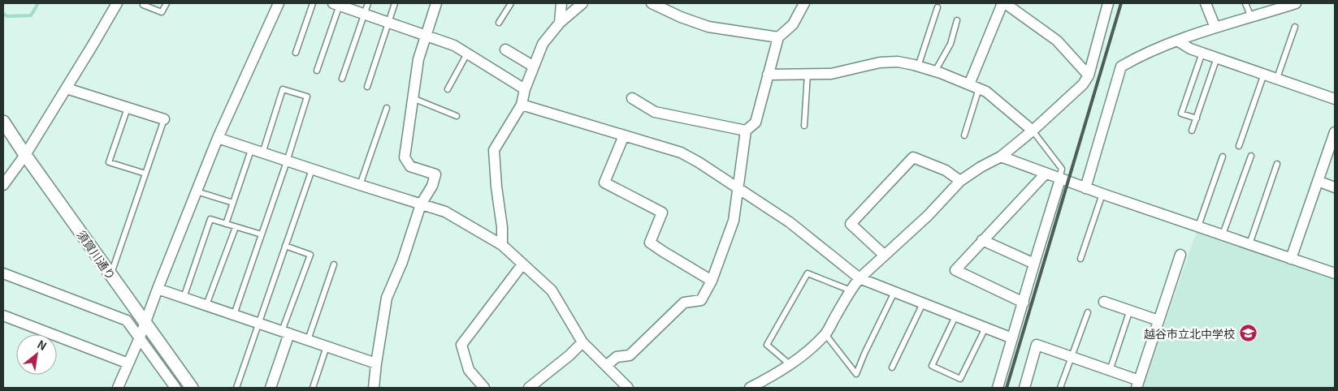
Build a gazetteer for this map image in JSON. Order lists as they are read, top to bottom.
{
  "streets": {
    "street": ["須賀川通り"]
  },
  "places": {
    "school or university": ["越谷市立北中学校"]
  },
  "north": "top right"
}
